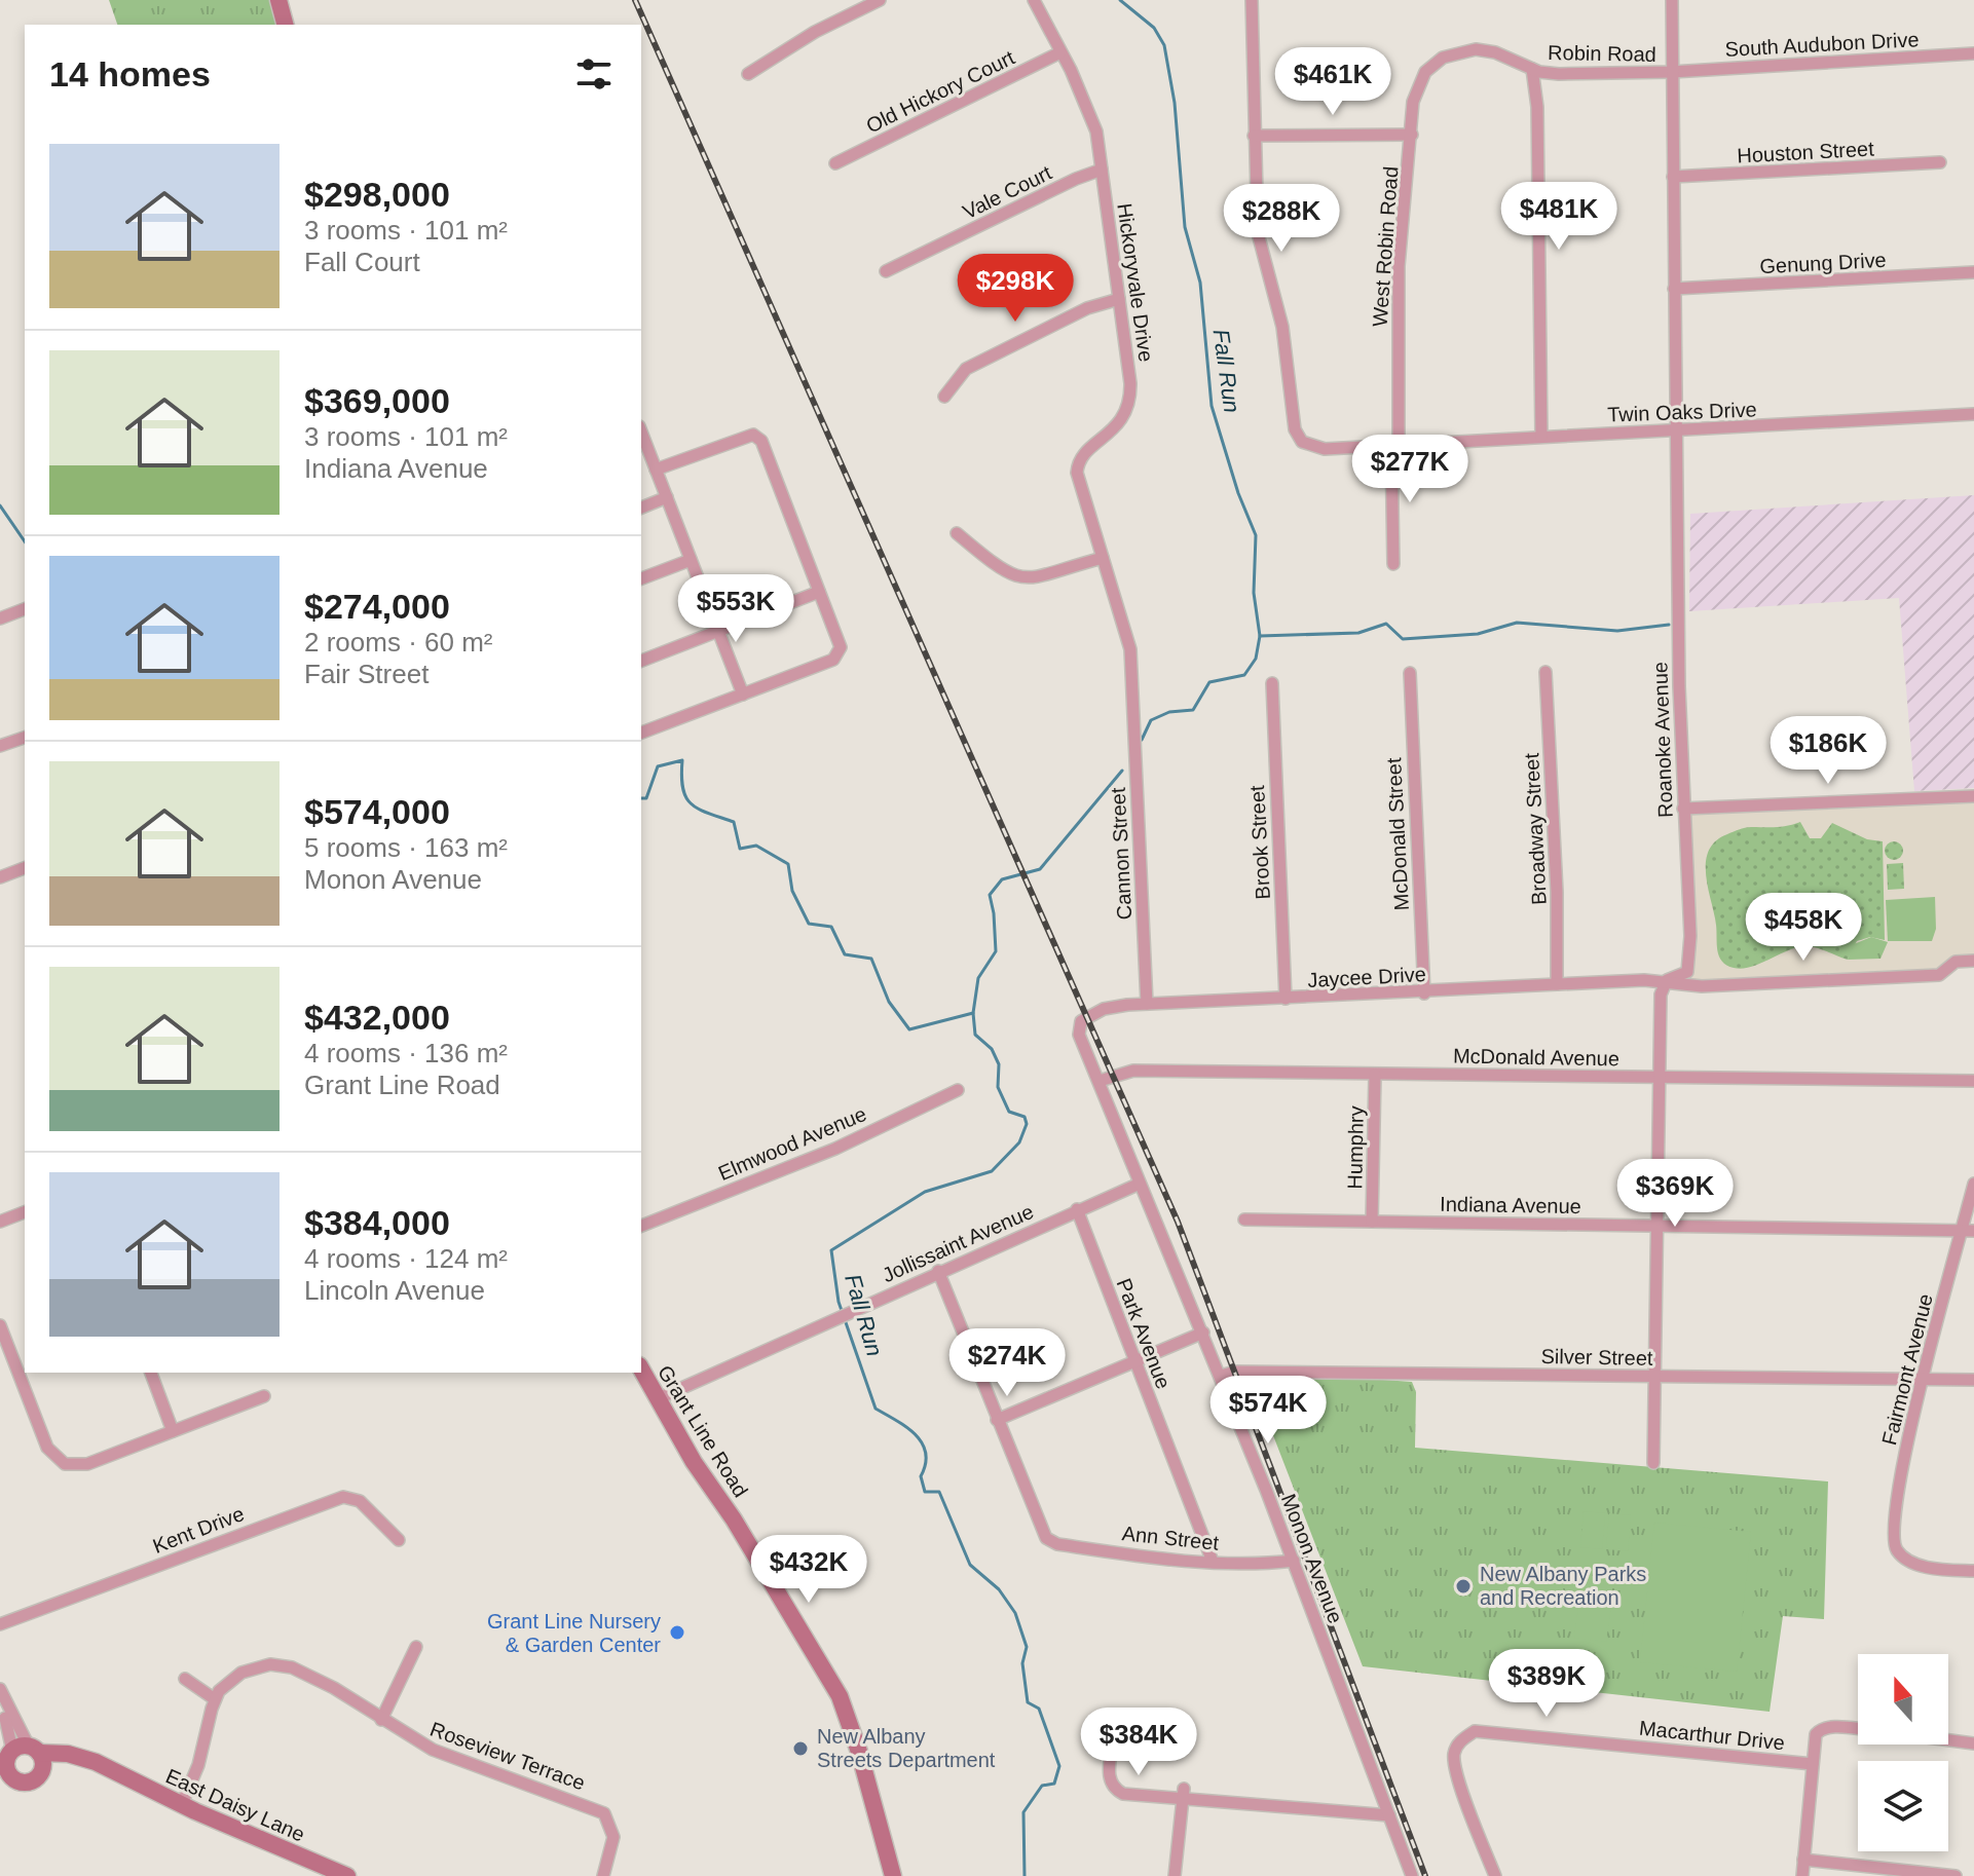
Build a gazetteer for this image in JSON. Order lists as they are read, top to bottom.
{
  "streets": {
    "main road": ["Grant Line Road", "East Daisy Lane"],
    "street": [
      "South Audubon Drive",
      "Robin Road",
      "Old Hickory Court",
      "Houston Street",
      "Vale Court",
      "West Robin Road",
      "Genung Drive",
      "Hickoryvale Drive",
      "Twin Oaks Drive",
      "Roanoke Avenue",
      "Broadway Street",
      "McDonald Street",
      "Brook Street",
      "Cannon Street",
      "Jaycee Drive",
      "McDonald Avenue",
      "Elmwood Avenue",
      "Humphry",
      "Indiana Avenue",
      "Jollissaint Avenue",
      "Park Avenue",
      "Silver Street",
      "Fairmont Avenue",
      "Kent Drive",
      "Ann Street",
      "Monon Avenue",
      "Macarthur Drive",
      "Roseview Terrace"
    ]
  },
  "crossings": [
    ["South Audubon Drive", "Robin Road"],
    ["South Audubon Drive", "Roanoke Avenue"],
    ["Robin Road", "West Robin Road"],
    ["Robin Road", "Roanoke Avenue"],
    ["Old Hickory Court", "Hickoryvale Drive"],
    ["Houston Street", "Roanoke Avenue"],
    ["Vale Court", "Hickoryvale Drive"],
    ["West Robin Road", "Twin Oaks Drive"],
    ["Genung Drive", "Roanoke Avenue"],
    ["Hickoryvale Drive", "Cannon Street"],
    ["Twin Oaks Drive", "Roanoke Avenue"],
    ["Roanoke Avenue", "Jaycee Drive"],
    ["Broadway Street", "Jaycee Drive"],
    ["McDonald Street", "Jaycee Drive"],
    ["Brook Street", "Jaycee Drive"],
    ["Cannon Street", "Jaycee Drive"],
    ["Jaycee Drive", "Monon Avenue"],
    ["McDonald Avenue", "Humphry"],
    ["McDonald Avenue", "Monon Avenue"],
    ["Humphry", "Indiana Avenue"],
    ["Indiana Avenue", "Fairmont Avenue"],
    ["Jollissaint Avenue", "Park Avenue"],
    ["Jollissaint Avenue", "Grant Line Road"],
    ["Jollissaint Avenue", "Monon Avenue"],
    ["Park Avenue", "Ann Street"],
    ["Silver Street", "Fairmont Avenue"],
    ["Silver Street", "Monon Avenue"],
    ["Ann Street", "Monon Avenue"]
  ],
  "water": ["Fall Run"],
  "places": ["New Albany Parks and Recreation", "Grant Line Nursery & Garden Center", "New Albany Streets Department"],
  "north": "top",
  "page": {
    "heading": "14 homes",
    "price": [
      "$461K",
      "$481K",
      "$288K",
      "$298K",
      "$277K",
      "$553K",
      "$186K",
      "$458K",
      "$369K",
      "$274K",
      "$574K",
      "$432K",
      "$389K",
      "$384K"
    ],
    "list": [
      {
        "name": "$298,000",
        "note": "3 rooms · 101 m² · Fall Court"
      },
      {
        "name": "$369,000",
        "note": "3 rooms · 101 m² · Indiana Avenue"
      },
      {
        "name": "$274,000",
        "note": "2 rooms · 60 m² · Fair Street"
      },
      {
        "name": "$574,000",
        "note": "5 rooms · 163 m² · Monon Avenue"
      },
      {
        "name": "$432,000",
        "note": "4 rooms · 136 m² · Grant Line Road"
      },
      {
        "name": "$384,000",
        "note": "4 rooms · 124 m² · Lincoln Avenue"
      }
    ]
  }
}
